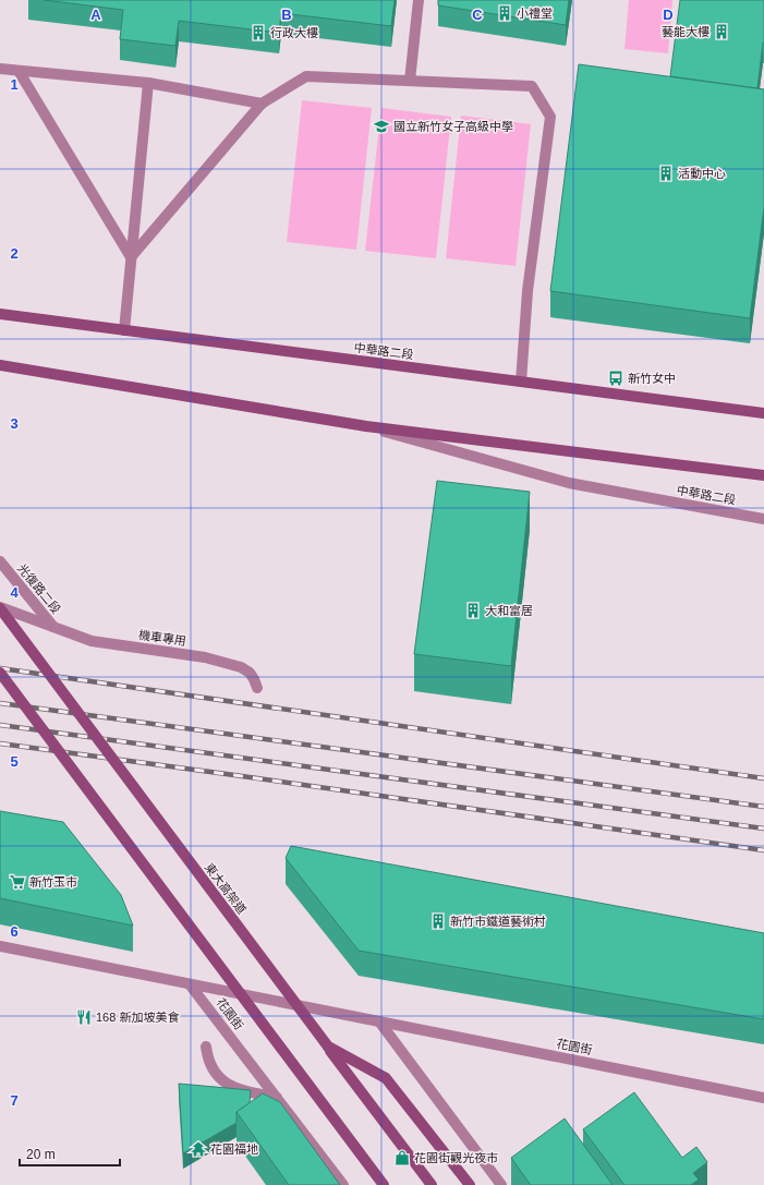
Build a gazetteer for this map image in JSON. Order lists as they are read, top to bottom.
{
  "streets": {
    "main road": ["中華路二段", "東大高架道"],
    "street": ["光復路二段", "機車專用", "花園街"]
  },
  "crossings": [
    ["光復路二段", "機車專用"],
    ["光復路二段", "東大高架道"]
  ],
  "places": {
    "building": [
      "小禮堂",
      "藝能大樓",
      "行政大樓",
      "活動中心",
      "大和富居",
      "新竹市鐵道藝術村"
    ],
    "school or university": ["國立新竹女子高級中學"],
    "bus stop": ["新竹女中"],
    "supermarket": ["新竹玉市"],
    "restaurant": ["168 新加坡美食"],
    "temple": ["花園福地"],
    "shop": ["花園街觀光夜市"]
  },
  "scale_bar": "20 m",
  "grid": {
    "columns": [
      "A",
      "B",
      "C",
      "D"
    ],
    "rows": [
      "1",
      "2",
      "3",
      "4",
      "5",
      "6",
      "7"
    ]
  }
}
